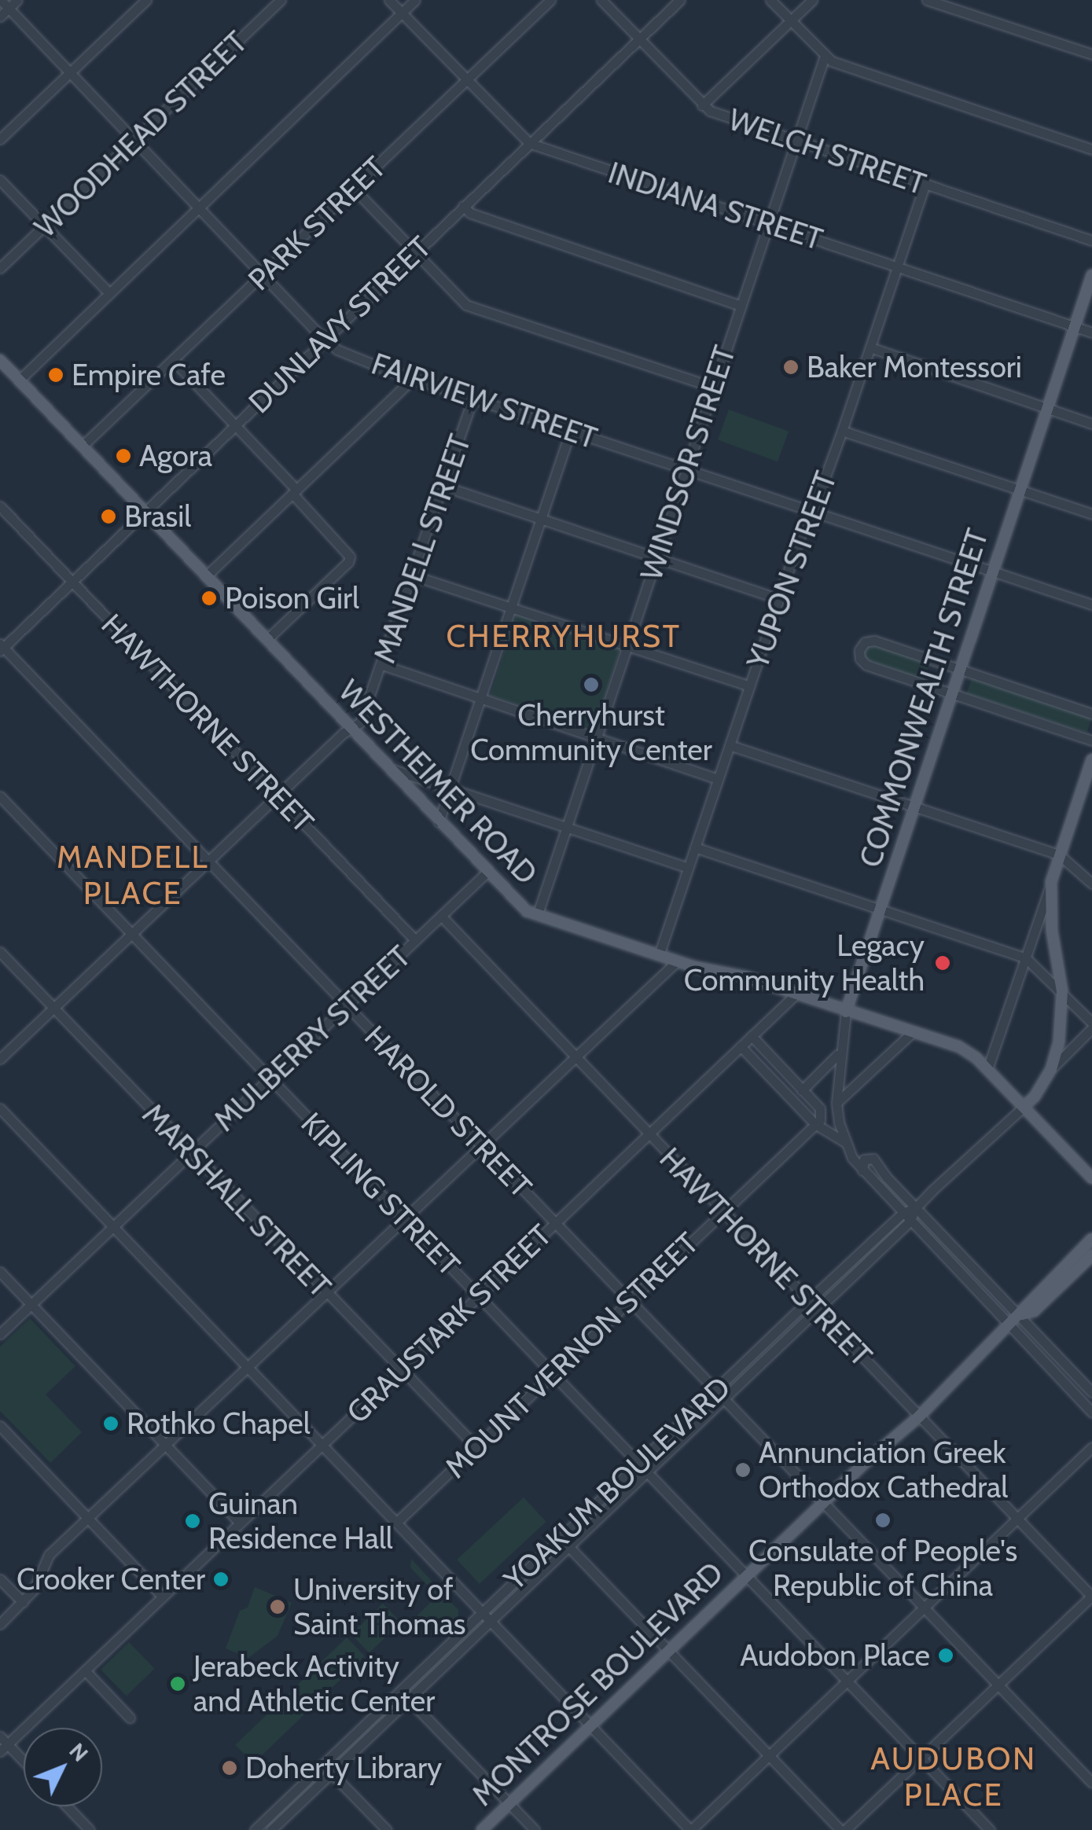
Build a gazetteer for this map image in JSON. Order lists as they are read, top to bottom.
{
  "streets": {
    "main road": ["COMMONWEALTH STREET", "WESTHEIMER ROAD", "MONTROSE BOULEVARD"],
    "street": [
      "WOODHEAD STREET",
      "WELCH STREET",
      "INDIANA STREET",
      "PARK STREET",
      "DUNLAVY STREET",
      "FAIRVIEW STREET",
      "WINDSOR STREET",
      "MANDELL STREET",
      "YUPON STREET",
      "HAWTHORNE STREET",
      "MULBERRY STREET",
      "HAROLD STREET",
      "KIPLING STREET",
      "MARSHALL STREET",
      "GRAUSTARK STREET",
      "MOUNT VERNON STREET",
      "YOAKUM BOULEVARD"
    ]
  },
  "crossings": [
    ["WOODHEAD STREET", "FAIRVIEW STREET"],
    ["WELCH STREET", "DUNLAVY STREET"],
    ["WELCH STREET", "WINDSOR STREET"],
    ["WELCH STREET", "YUPON STREET"],
    ["INDIANA STREET", "PARK STREET"],
    ["INDIANA STREET", "DUNLAVY STREET"],
    ["INDIANA STREET", "WINDSOR STREET"],
    ["INDIANA STREET", "YUPON STREET"],
    ["INDIANA STREET", "COMMONWEALTH STREET"],
    ["PARK STREET", "FAIRVIEW STREET"],
    ["PARK STREET", "WESTHEIMER ROAD"],
    ["DUNLAVY STREET", "FAIRVIEW STREET"],
    ["DUNLAVY STREET", "HAWTHORNE STREET"],
    ["DUNLAVY STREET", "WESTHEIMER ROAD"],
    ["DUNLAVY STREET", "HAROLD STREET"],
    ["FAIRVIEW STREET", "WINDSOR STREET"],
    ["FAIRVIEW STREET", "MANDELL STREET"],
    ["FAIRVIEW STREET", "YUPON STREET"],
    ["FAIRVIEW STREET", "COMMONWEALTH STREET"],
    ["WINDSOR STREET", "WESTHEIMER ROAD"],
    ["MANDELL STREET", "HAWTHORNE STREET"],
    ["MANDELL STREET", "WESTHEIMER ROAD"],
    ["MANDELL STREET", "HAROLD STREET"],
    ["MANDELL STREET", "KIPLING STREET"],
    ["MANDELL STREET", "MARSHALL STREET"],
    ["YUPON STREET", "WESTHEIMER ROAD"],
    ["COMMONWEALTH STREET", "WESTHEIMER ROAD"],
    ["HAWTHORNE STREET", "MULBERRY STREET"],
    ["HAWTHORNE STREET", "GRAUSTARK STREET"],
    ["HAWTHORNE STREET", "MOUNT VERNON STREET"],
    ["HAWTHORNE STREET", "YOAKUM BOULEVARD"],
    ["HAWTHORNE STREET", "MONTROSE BOULEVARD"],
    ["WESTHEIMER ROAD", "MULBERRY STREET"],
    ["WESTHEIMER ROAD", "GRAUSTARK STREET"],
    ["WESTHEIMER ROAD", "YOAKUM BOULEVARD"],
    ["MULBERRY STREET", "HAROLD STREET"],
    ["MULBERRY STREET", "KIPLING STREET"],
    ["MULBERRY STREET", "MARSHALL STREET"],
    ["HAROLD STREET", "GRAUSTARK STREET"],
    ["HAROLD STREET", "MOUNT VERNON STREET"],
    ["HAROLD STREET", "YOAKUM BOULEVARD"],
    ["HAROLD STREET", "MONTROSE BOULEVARD"],
    ["KIPLING STREET", "GRAUSTARK STREET"],
    ["KIPLING STREET", "MOUNT VERNON STREET"],
    ["KIPLING STREET", "YOAKUM BOULEVARD"],
    ["KIPLING STREET", "MONTROSE BOULEVARD"],
    ["MARSHALL STREET", "GRAUSTARK STREET"],
    ["MARSHALL STREET", "MOUNT VERNON STREET"]
  ],
  "districts": ["CHERRYHURST", "MANDELL PLACE", "AUDUBON PLACE"],
  "places": [
    "Baker Montessori",
    "Empire Cafe",
    "Agora",
    "Brasil",
    "Poison Girl",
    "Cherryhurst Community Center",
    "Legacy Community Health",
    "Rothko Chapel",
    "Annunciation Greek Orthodox Cathedral",
    "Consulate of People's Republic of China",
    "Guinan Residence Hall",
    "Crooker Center",
    "University of Saint Thomas",
    "Audobon Place",
    "Jerabeck Activity and Athletic Center",
    "Doherty Library"
  ],
  "north": "top right"
}
